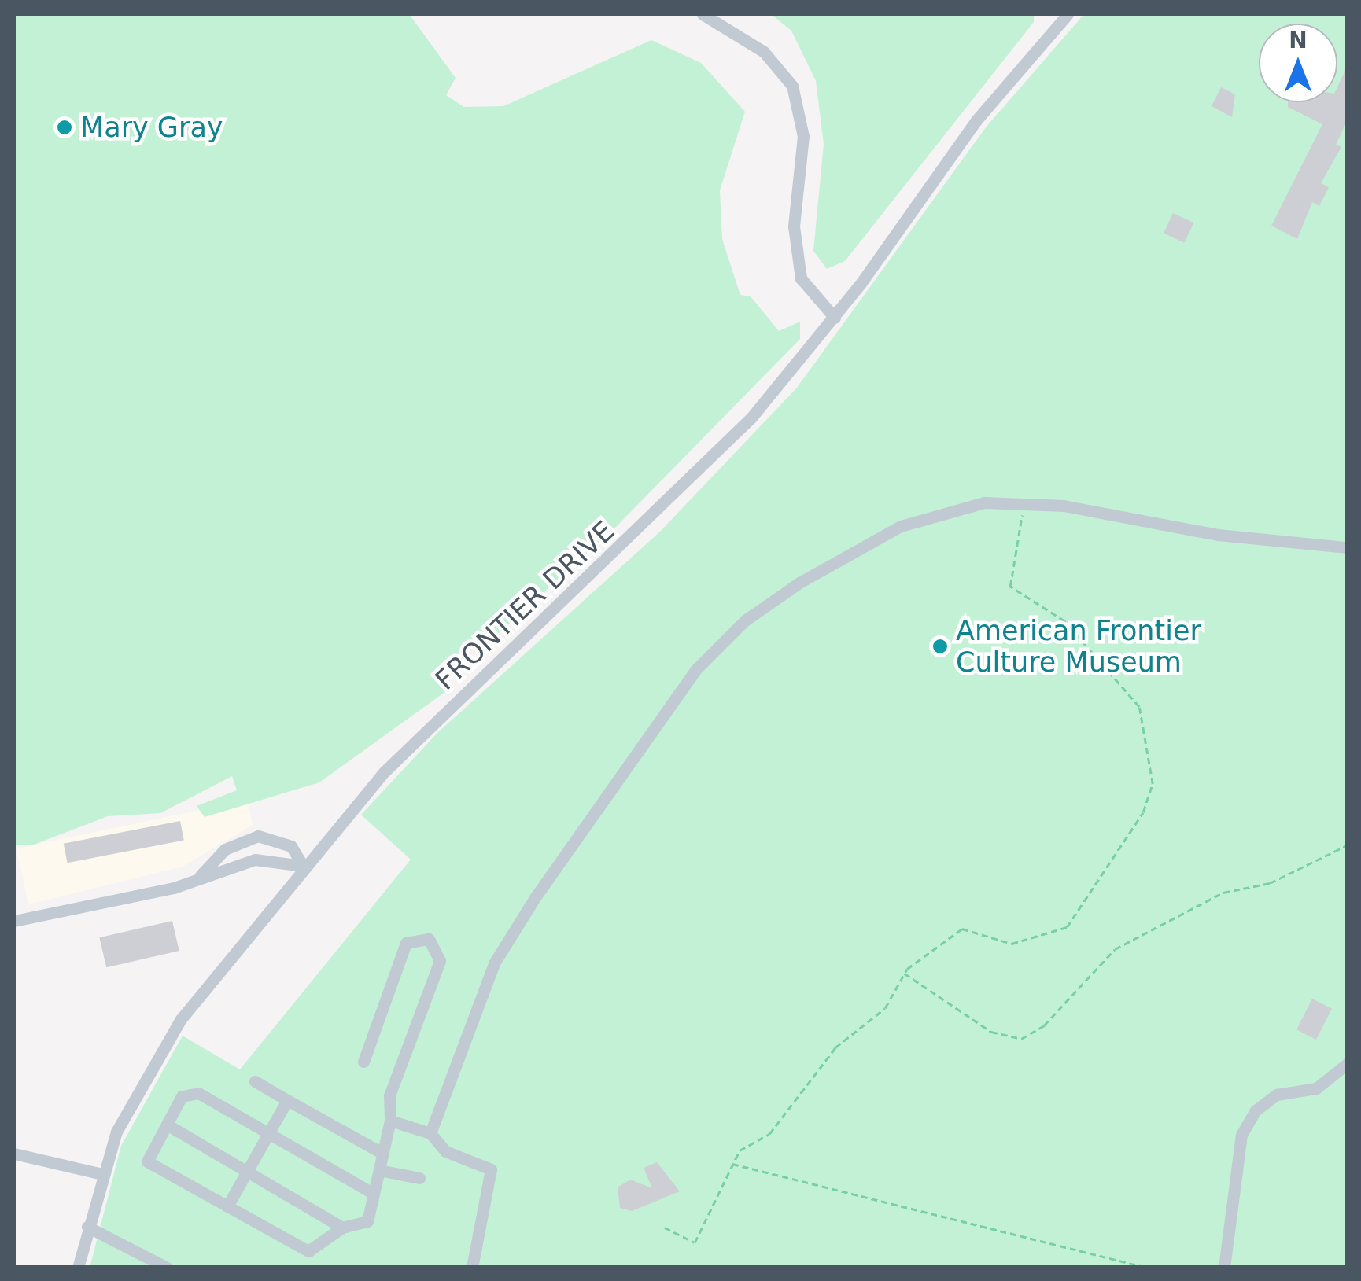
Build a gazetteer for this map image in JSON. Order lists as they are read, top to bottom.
{
  "streets": {
    "street": ["FRONTIER DRIVE"]
  },
  "places": ["Mary Gray", "American Frontier Culture Museum"],
  "north": "top"
}
